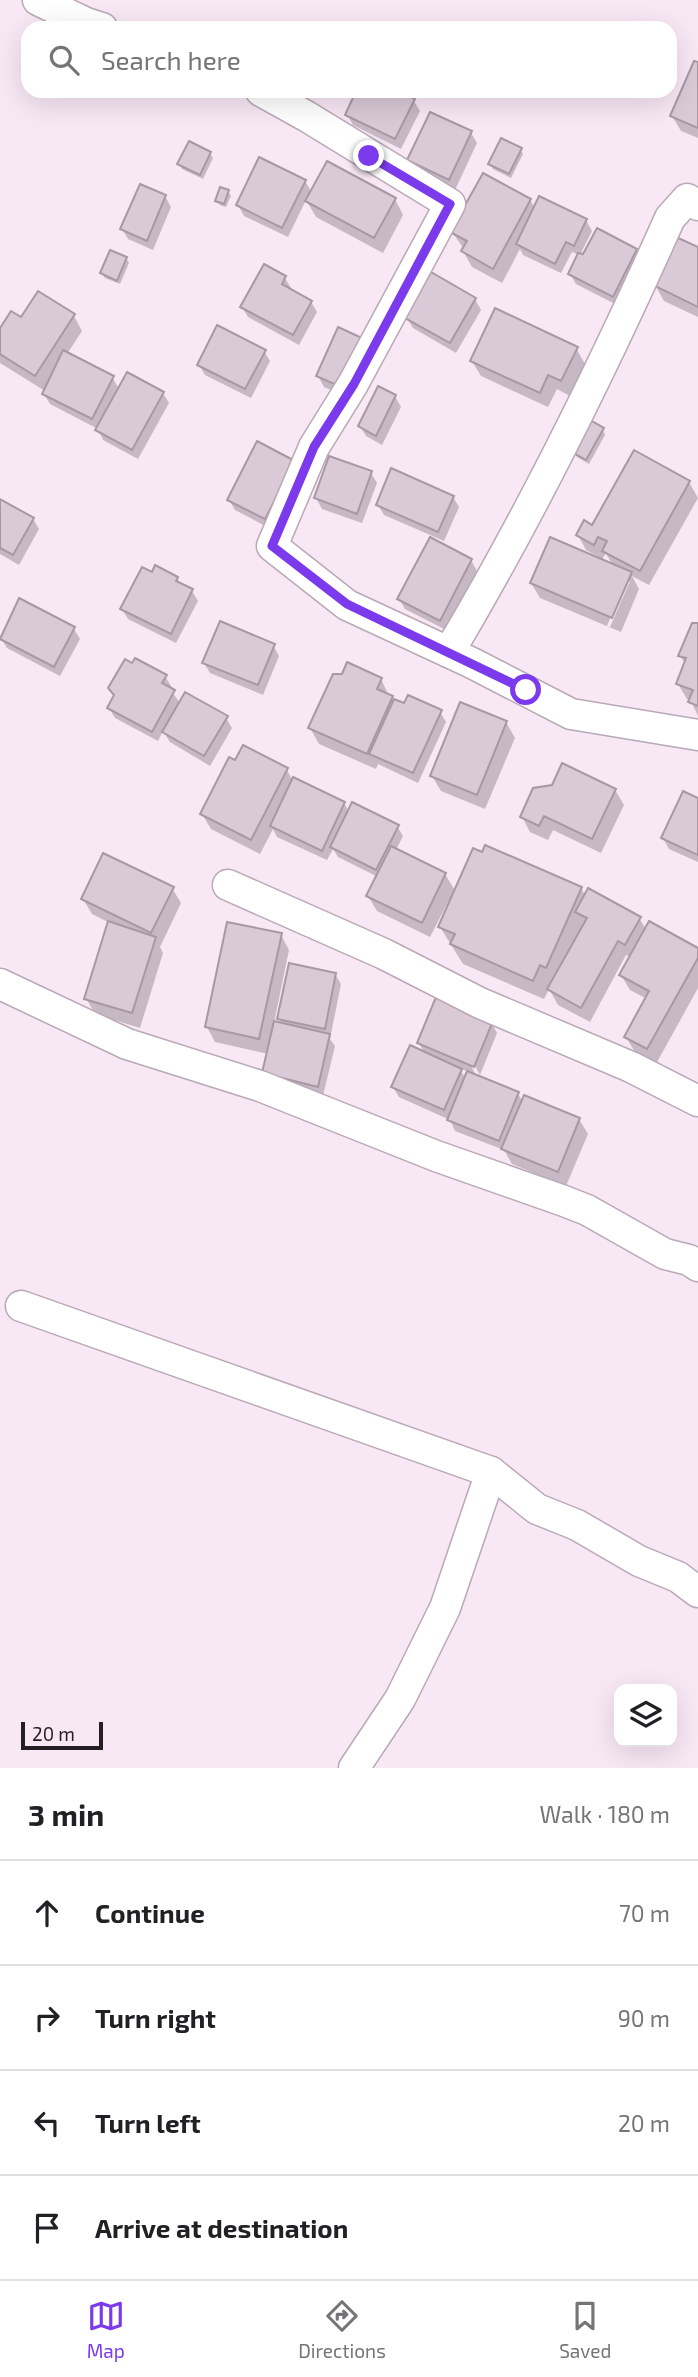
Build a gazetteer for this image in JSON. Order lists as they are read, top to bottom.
{
  "scale_bar": "20 m",
  "page": {
    "search": "Search here",
    "scale": "20 m",
    "heading": ["3 min", "Walk · 180 m"],
    "list": [
      ["Continue", "70 m"],
      ["Turn right", "90 m"],
      ["Turn left", "20 m"],
      "Arrive at destination"
    ],
    "nav": ["Map", "Directions", "Saved"]
  }
}
